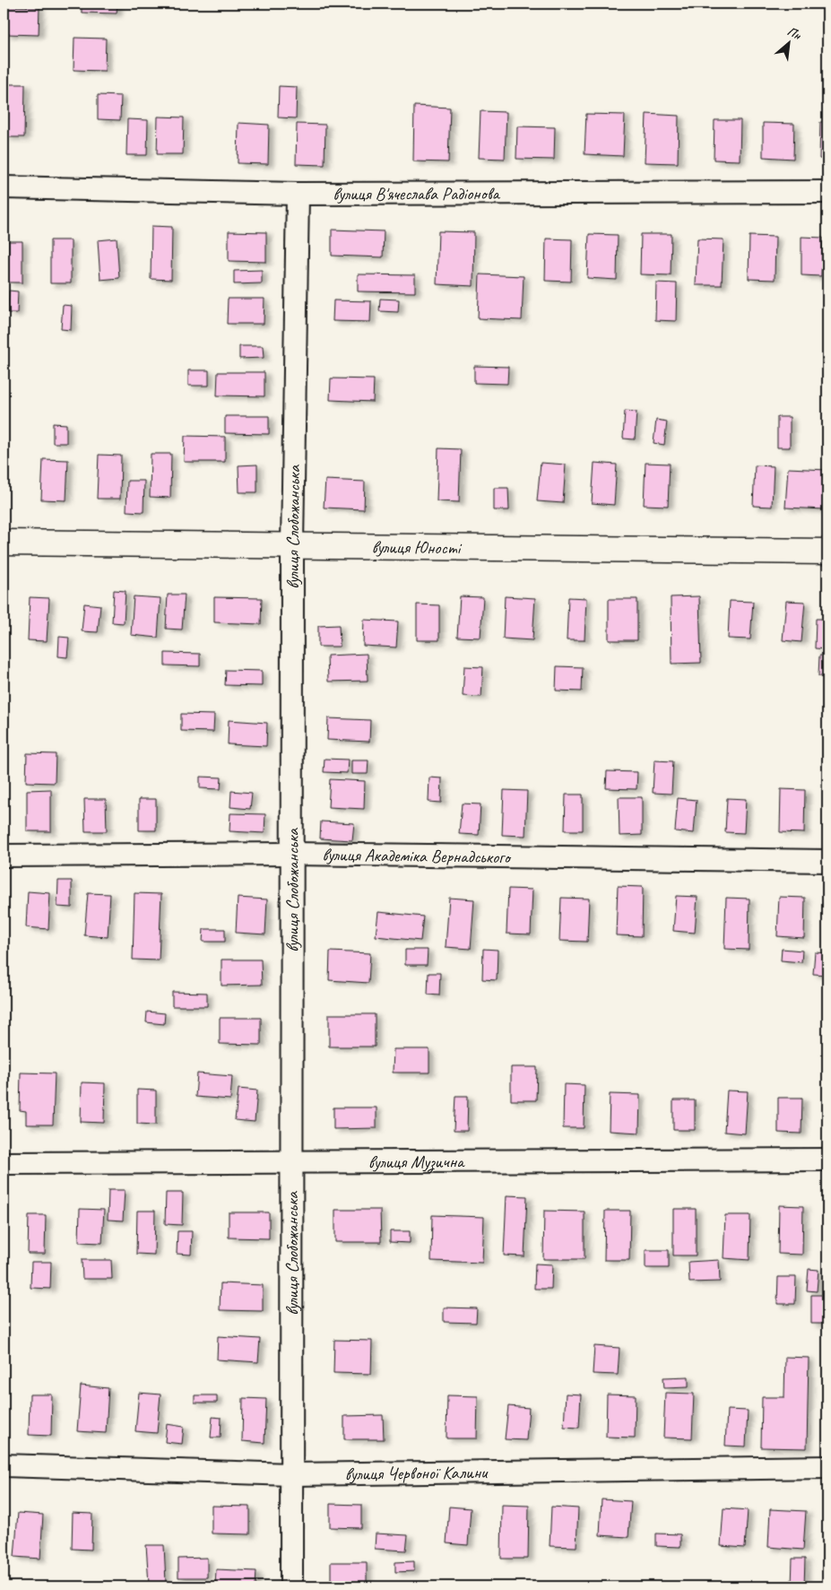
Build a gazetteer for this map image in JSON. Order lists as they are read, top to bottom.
{
  "streets": {
    "street": [
      "вулиця В'ячеслава Радіонова",
      "вулиця Слобожанська",
      "вулиця Юності",
      "вулиця Академіка Вернадського",
      "вулиця Музична",
      "вулиця Червоної Калини"
    ]
  },
  "crossings": [
    ["вулиця В'ячеслава Радіонова", "вулиця Слобожанська"],
    ["вулиця Слобожанська", "вулиця Юності"],
    ["вулиця Слобожанська", "вулиця Академіка Вернадського"],
    ["вулиця Слобожанська", "вулиця Музична"],
    ["вулиця Слобожанська", "вулиця Червоної Калини"]
  ],
  "north": "top right"
}
